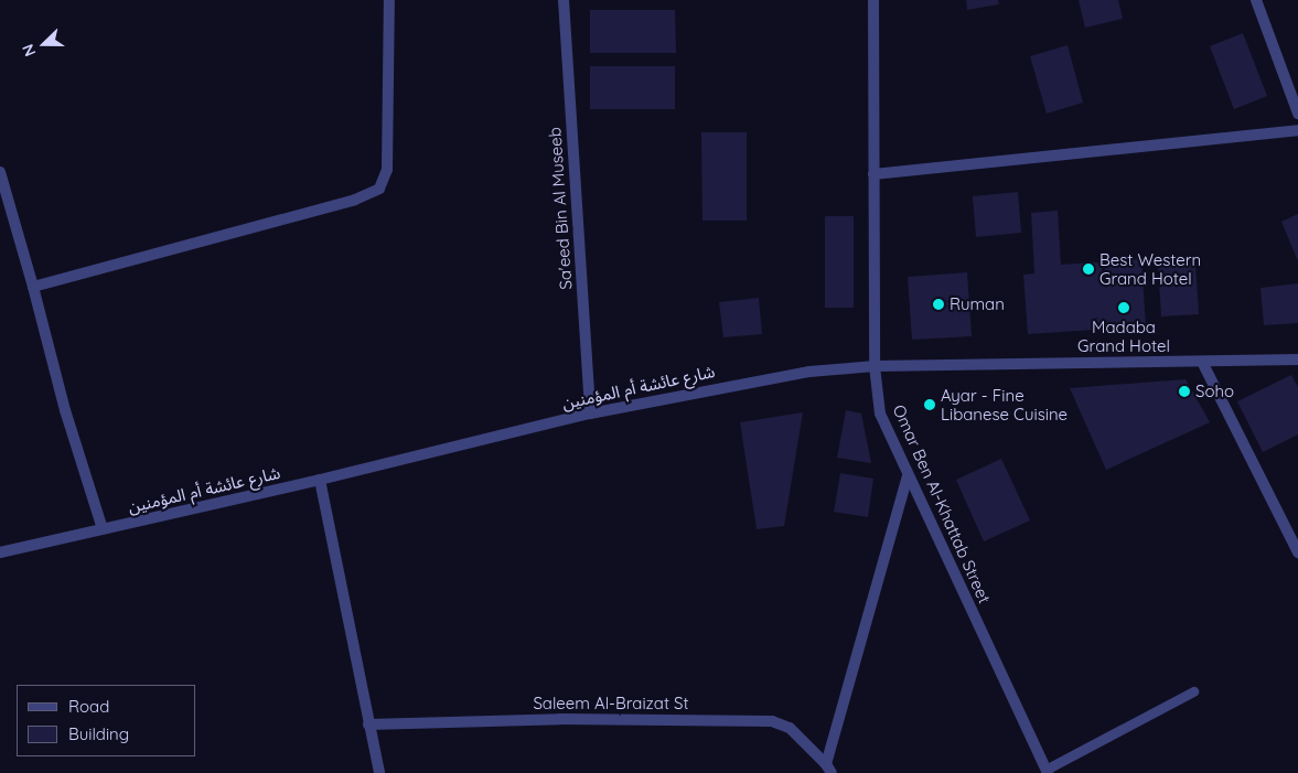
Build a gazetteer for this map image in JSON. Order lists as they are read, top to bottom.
{
  "streets": {
    "street": [
      "Sa'eed Bin Al Museeb",
      "شارع عائشة أم المؤمنين",
      "Omar Ben Al-Khattab Street",
      "Saleem Al-Braizat St"
    ]
  },
  "crossings": [
    ["Sa'eed Bin Al Museeb", "شارع عائشة أم المؤمنين"],
    ["شارع عائشة أم المؤمنين", "Omar Ben Al-Khattab Street"]
  ],
  "places": [
    "Best Western Grand Hotel",
    "Ruman",
    "Madaba Grand Hotel",
    "Soho",
    "Ayar - Fine Libanese Cuisine"
  ],
  "legend": ["Road", "Building"],
  "north": "left"
}
